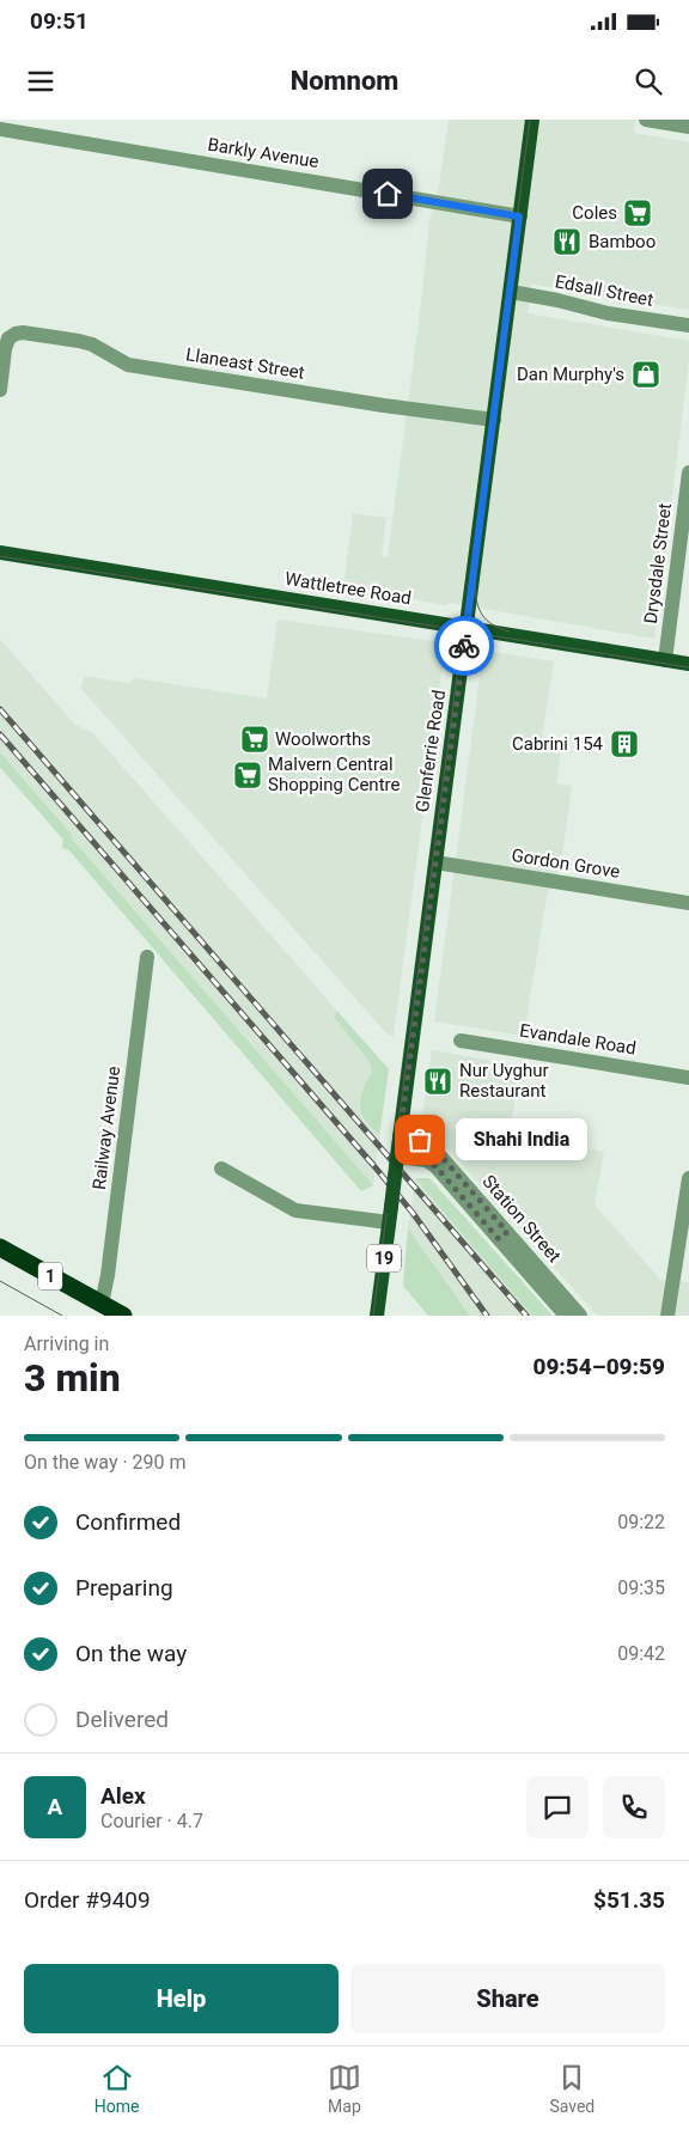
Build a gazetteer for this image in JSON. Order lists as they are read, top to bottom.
{
  "streets": {
    "highway": ["1"],
    "main road": ["Wattletree Road", "Glenferrie Road", "19"],
    "street": [
      "Barkly Avenue",
      "Edsall Street",
      "Llaneast Street",
      "Drysdale Street",
      "Gordon Grove",
      "Evandale Road",
      "Railway Avenue",
      "Station Street"
    ]
  },
  "crossings": [
    ["Barkly Avenue", "Glenferrie Road"],
    ["Edsall Street", "Glenferrie Road"],
    ["Llaneast Street", "Glenferrie Road"],
    ["Drysdale Street", "Wattletree Road"],
    ["Wattletree Road", "Glenferrie Road"],
    ["Glenferrie Road", "Gordon Grove"],
    ["Glenferrie Road", "Station Street"],
    ["Railway Avenue", "1"]
  ],
  "places": {
    "supermarket": ["Coles", "Woolworths", "Malvern Central Shopping Centre"],
    "restaurant": ["Bamboo", "Nur Uyghur Restaurant"],
    "shop": ["Dan Murphy's"],
    "building": ["Cabrini 154"],
    "other": ["Shahi India"]
  },
  "page": {
    "status": "09:51",
    "header": "Nomnom",
    "bubble": "Shahi India",
    "heading": ["3 min", "Arriving in", "09:54–09:59"],
    "panel": [
      "Alex",
      "Courier · 4.7",
      "Order #9409",
      "$51.35"
    ],
    "bar": "On the way · 290 m",
    "list": [
      ["Confirmed", "09:22"],
      ["Preparing", "09:35"],
      ["On the way", "09:42"],
      "Delivered"
    ],
    "round": "A",
    "buttons": ["Help", "Share"],
    "tabs": ["Home", "Map", "Saved"]
  }
}
